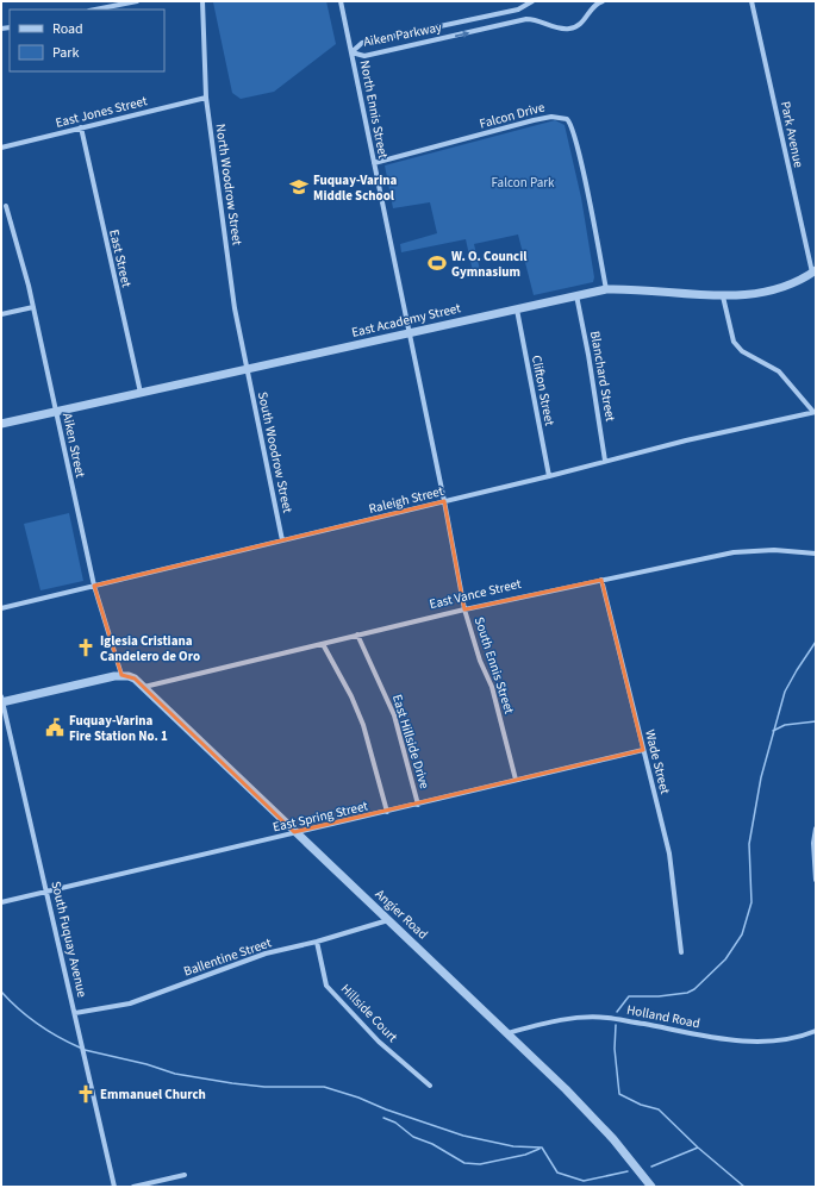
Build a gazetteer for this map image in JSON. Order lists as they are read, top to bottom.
{
  "streets": {
    "street": [
      "Aiken Parkway",
      "North Ennis Street",
      "East Jones Street",
      "Falcon Drive",
      "Park Avenue",
      "North Woodrow Street",
      "East Street",
      "East Academy Street",
      "Blanchard Street",
      "Clifton Street",
      "Aiken Street",
      "South Woodrow Street",
      "Raleigh Street",
      "East Vance Street",
      "South Ennis Street",
      "East Hillside Drive",
      "Wade Street",
      "East Spring Street",
      "Angier Road",
      "South Fuquay Avenue",
      "Ballentine Street",
      "Hillside Court",
      "Holland Road"
    ]
  },
  "crossings": [
    ["Aiken Parkway", "North Ennis Street"],
    ["North Ennis Street", "Falcon Drive"],
    ["North Ennis Street", "East Academy Street"],
    ["North Ennis Street", "South Ennis Street"],
    ["East Jones Street", "North Woodrow Street"],
    ["East Jones Street", "East Street"],
    ["Falcon Drive", "East Academy Street"],
    ["Park Avenue", "East Academy Street"],
    ["North Woodrow Street", "East Academy Street"],
    ["North Woodrow Street", "South Woodrow Street"],
    ["East Street", "East Academy Street"],
    ["East Academy Street", "Blanchard Street"],
    ["East Academy Street", "Clifton Street"],
    ["East Academy Street", "Aiken Street"],
    ["East Academy Street", "South Woodrow Street"],
    ["East Academy Street", "South Ennis Street"],
    ["Blanchard Street", "Raleigh Street"],
    ["Clifton Street", "Raleigh Street"],
    ["Aiken Street", "Raleigh Street"],
    ["Aiken Street", "Angier Road"],
    ["South Woodrow Street", "Raleigh Street"],
    ["Raleigh Street", "South Ennis Street"],
    ["East Vance Street", "South Ennis Street"],
    ["East Vance Street", "East Hillside Drive"],
    ["East Vance Street", "Wade Street"],
    ["East Vance Street", "Angier Road"],
    ["South Ennis Street", "East Spring Street"],
    ["East Hillside Drive", "East Spring Street"],
    ["Wade Street", "East Spring Street"],
    ["East Spring Street", "Angier Road"],
    ["East Spring Street", "South Fuquay Avenue"],
    ["Angier Road", "Ballentine Street"],
    ["Angier Road", "Holland Road"],
    ["South Fuquay Avenue", "Ballentine Street"],
    ["Ballentine Street", "Hillside Court"]
  ],
  "parks": ["Falcon Park"],
  "places": {
    "school or university": ["Fuquay-Varina Middle School"],
    "sports": ["W. O. Council Gymnasium"],
    "church": ["Iglesia Cristiana Candelero de Oro", "Emmanuel Church"],
    "public building": ["Fuquay-Varina Fire Station No. 1"]
  },
  "legend": ["Road", "Park"]
}
